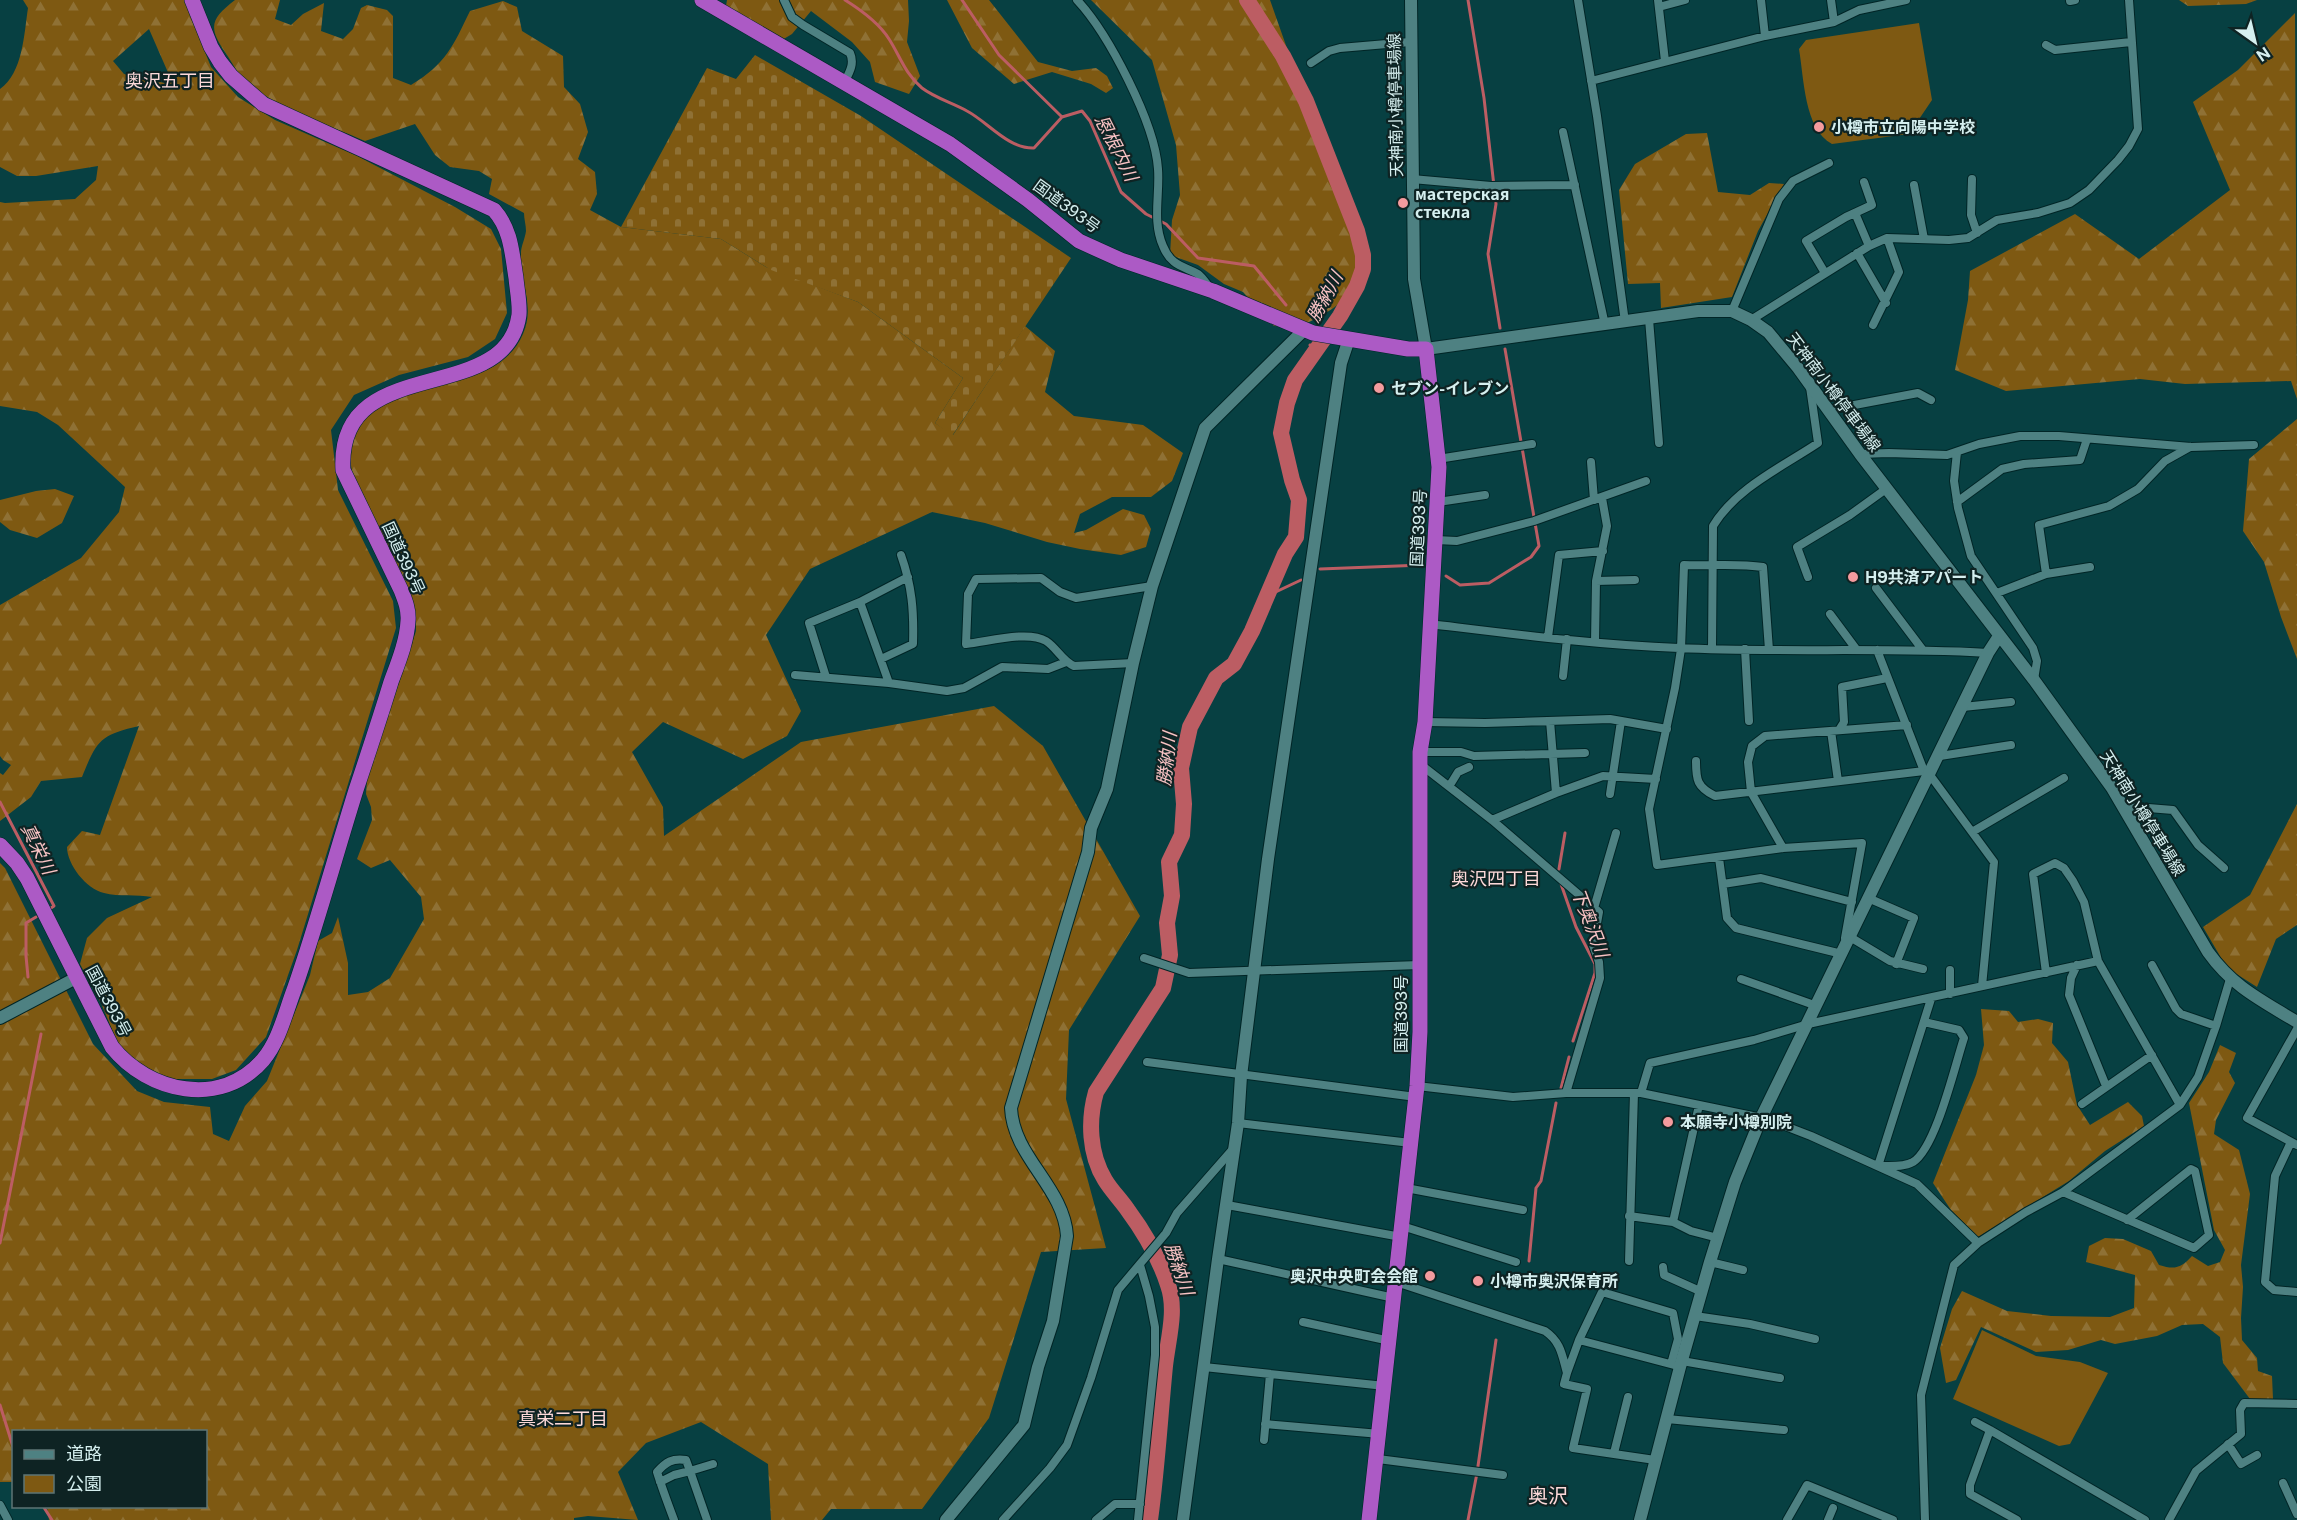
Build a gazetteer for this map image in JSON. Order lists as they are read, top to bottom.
{
  "streets": {
    "highway": ["国道393号"],
    "street": ["天神南小樽停車場線"]
  },
  "crossings": [
    ["天神南小樽停車場線", "国道393号"]
  ],
  "districts": [
    "奥沢五丁目",
    "奥沢四丁目",
    "真栄二丁目",
    "奥沢"
  ],
  "water": [
    "恩根内川",
    "勝納川",
    "真栄川",
    "下奥沢川"
  ],
  "places": [
    "小樽市立向陽中学校",
    "мастерская стекла",
    "セブン-イレブン",
    "H9共済アパート",
    "本願寺小樽別院",
    "奥沢中央町会会館",
    "小樽市奥沢保育所"
  ],
  "legend": ["道路", "公園"],
  "north": "bottom right"
}
